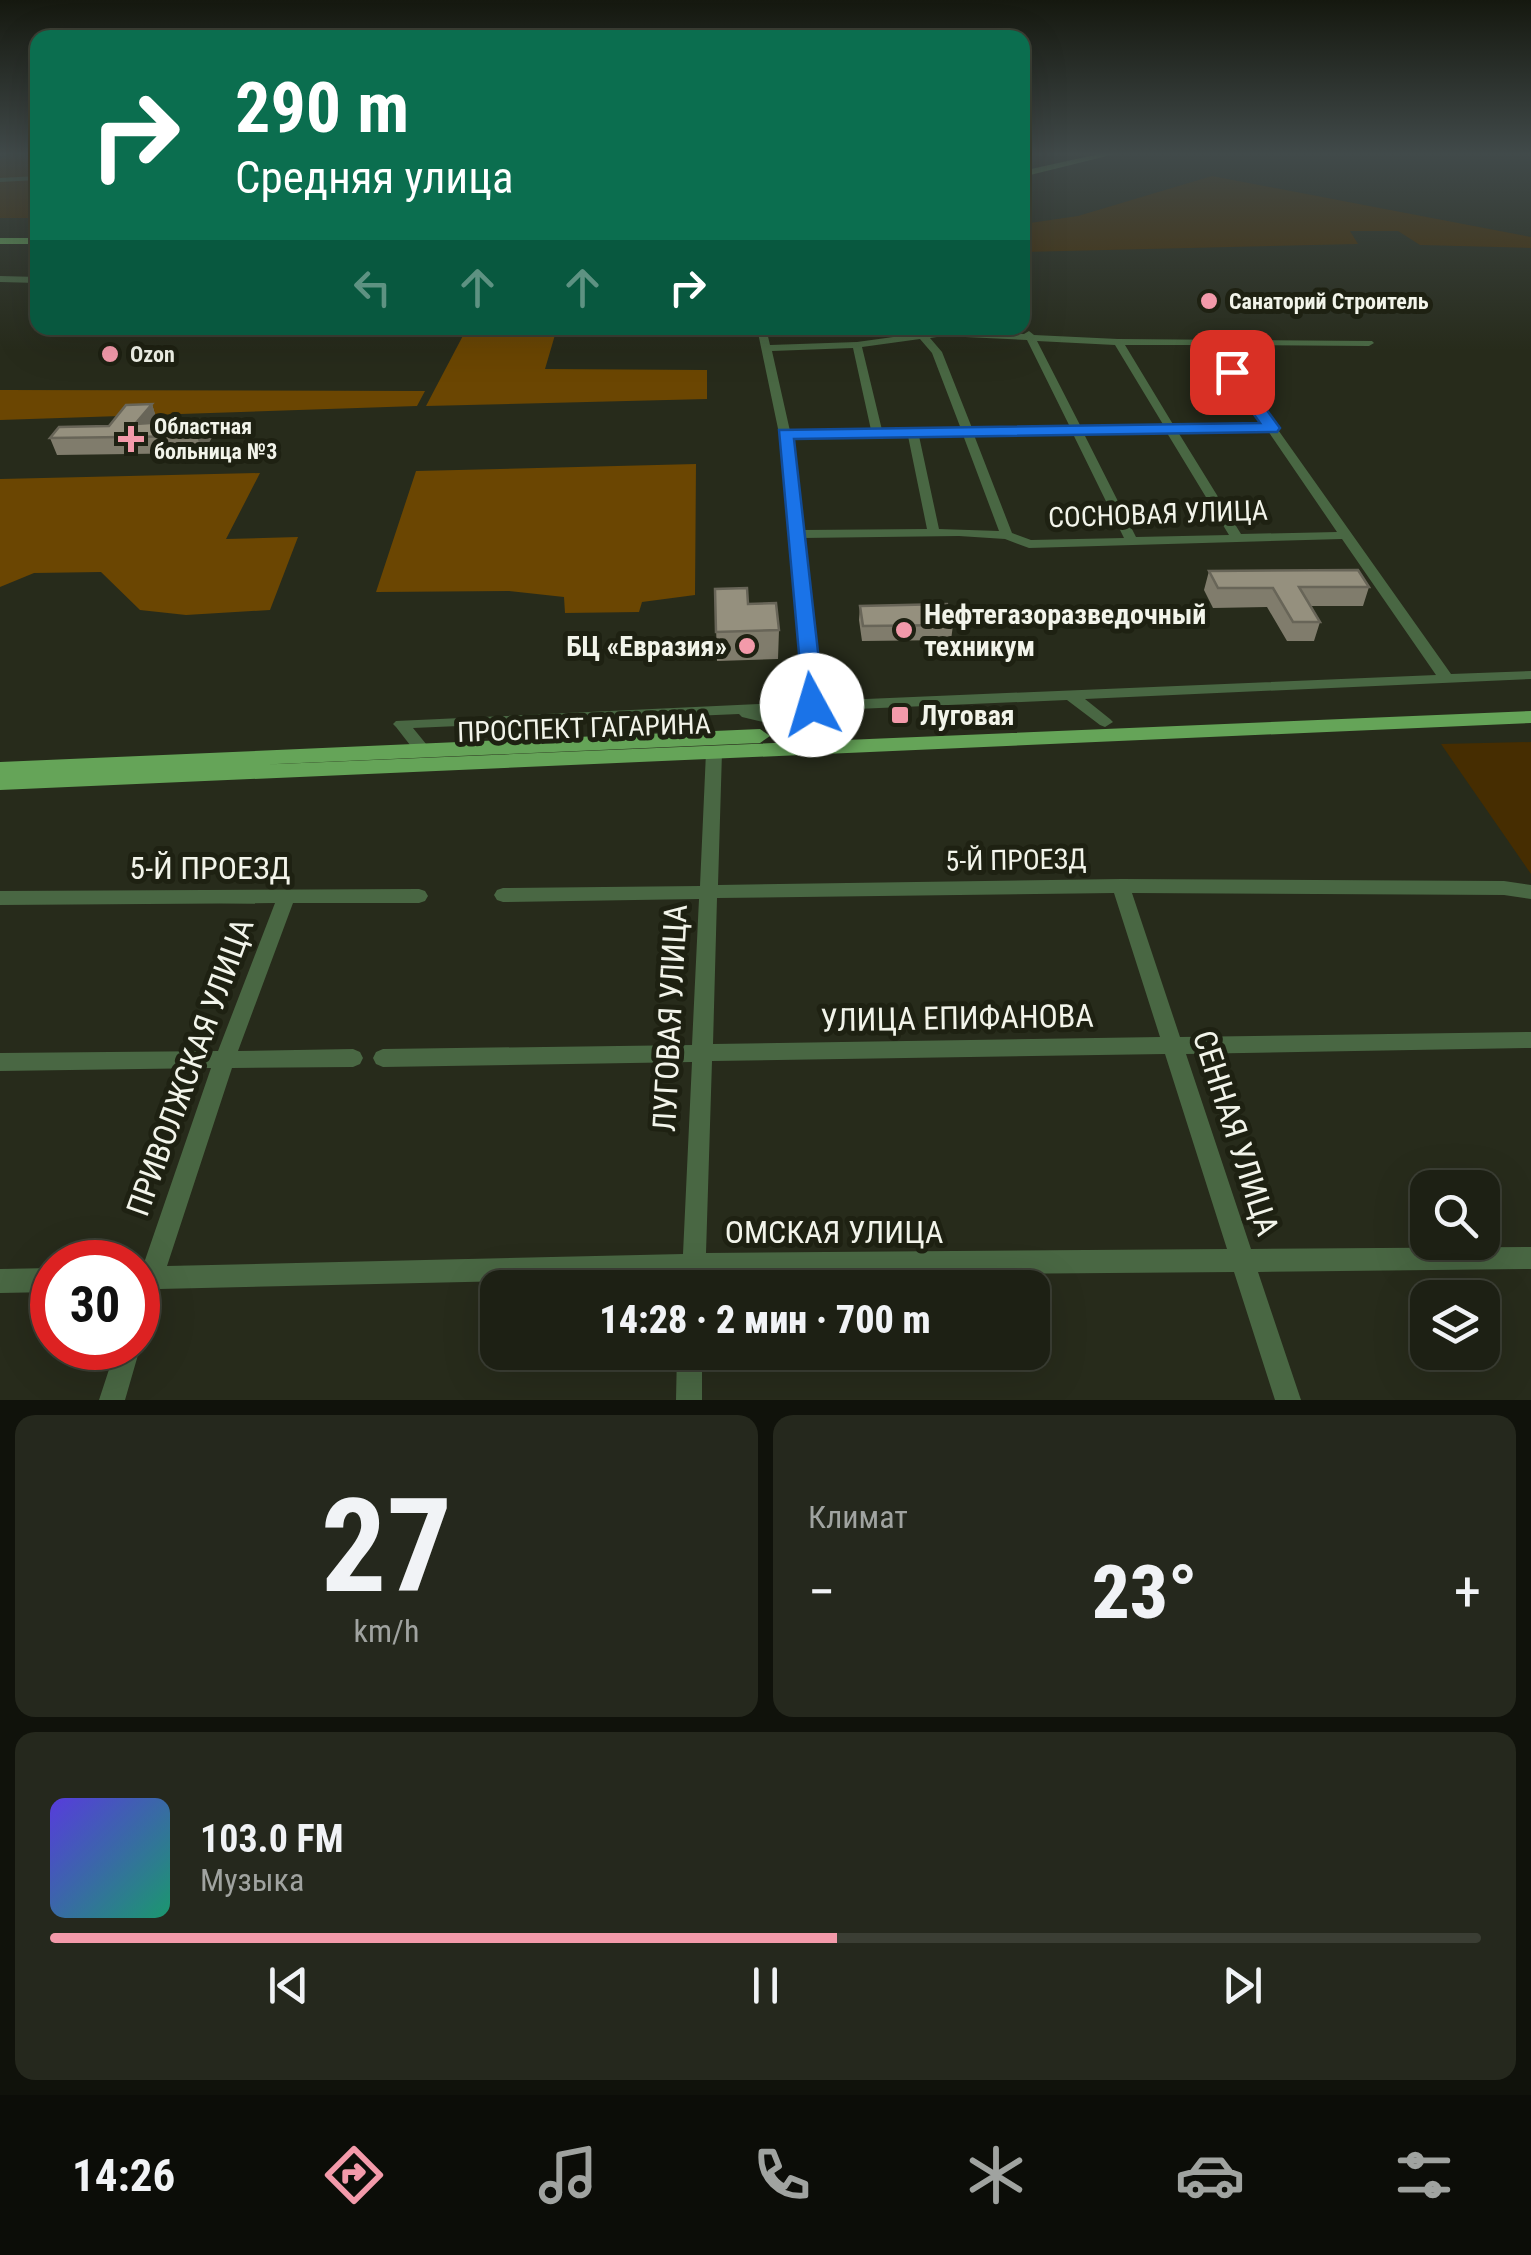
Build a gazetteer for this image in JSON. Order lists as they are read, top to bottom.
{
  "streets": {
    "main road": ["ПРОСПЕКТ ГАГАРИНА"],
    "street": [
      "СОСНОВАЯ УЛИЦА",
      "5-Й ПРОЕЗД",
      "ЛУГОВАЯ УЛИЦА",
      "УЛИЦА ЕПИФАНОВА",
      "ПРИВОЛЖСКАЯ УЛИЦА",
      "СЕННАЯ УЛИЦА",
      "ОМСКАЯ УЛИЦА"
    ]
  },
  "crossings": [
    ["ПРОСПЕКТ ГАГАРИНА", "ЛУГОВАЯ УЛИЦА"],
    ["5-Й ПРОЕЗД", "ЛУГОВАЯ УЛИЦА"],
    ["5-Й ПРОЕЗД", "ПРИВОЛЖСКАЯ УЛИЦА"],
    ["5-Й ПРОЕЗД", "СЕННАЯ УЛИЦА"],
    ["ЛУГОВАЯ УЛИЦА", "УЛИЦА ЕПИФАНОВА"],
    ["УЛИЦА ЕПИФАНОВА", "СЕННАЯ УЛИЦА"],
    ["СЕННАЯ УЛИЦА", "ОМСКАЯ УЛИЦА"]
  ],
  "places": {
    "other": [
      "Санаторий Строитель",
      "Ozon",
      "Нефтегазоразведочный техникум",
      "БЦ «Евразия»"
    ],
    "health": ["Областная больница №3"],
    "transit": ["Луговая"]
  },
  "page": {
    "turn": ["290 m", "Средняя улица"],
    "limit": "30",
    "trip": "14:28 · 2 мин · 700 m",
    "tile": [
      ["27", "km/h"],
      "Климат"
    ],
    "heat": ["−", "23°", "+"],
    "song": ["103.0 FM", "Музыка"],
    "tabs": "14:26"
  }
}
